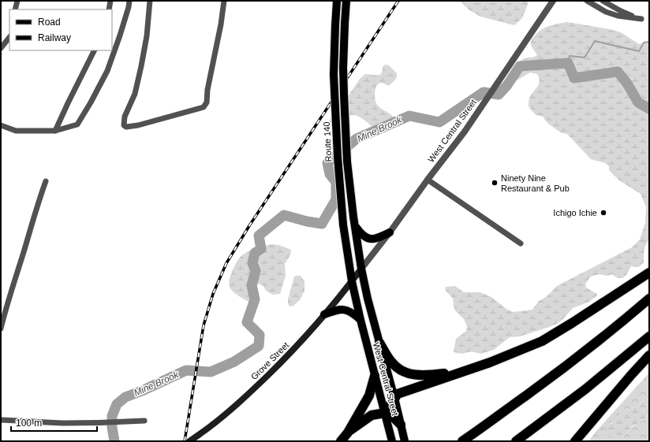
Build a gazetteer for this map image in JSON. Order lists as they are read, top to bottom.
{
  "streets": {
    "main road": ["West Central Street", "Route 140", "Grove Street"]
  },
  "crossings": [
    ["West Central Street", "Route 140"],
    ["West Central Street", "Grove Street"],
    ["Route 140", "Grove Street"]
  ],
  "water": ["Mine Brook"],
  "places": ["Ninety Nine Restaurant & Pub", "Ichigo Ichie"],
  "legend": ["Road", "Railway"],
  "scale_bar": "100 m"
}
